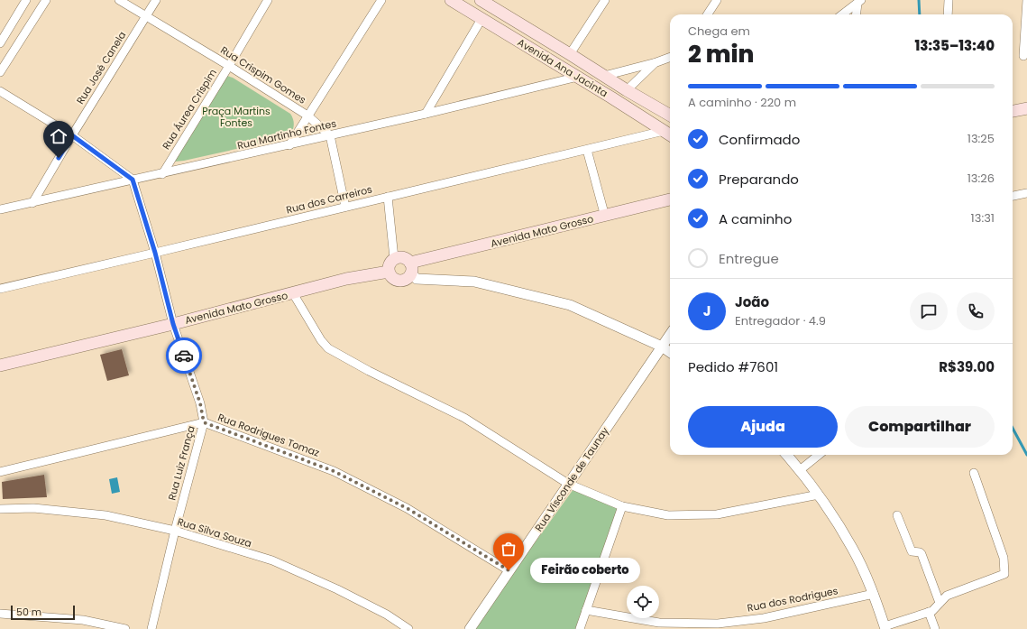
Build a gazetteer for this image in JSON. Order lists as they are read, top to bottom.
{
  "streets": {
    "main road": ["Avenida Ana Jacinta", "Avenida Mato Grosso"],
    "street": [
      "Rua José Canela",
      "Rua Crispim Gomes",
      "Rua Áurea Crispim",
      "Rua Martinho Fontes",
      "Rua dos Carreiros",
      "Rua Rodrigues Tomaz",
      "Rua Luiz França",
      "Rua Visconde de Taunay",
      "Rua Silva Souza",
      "Rua dos Rodrigues"
    ]
  },
  "crossings": [
    ["Rua José Canela", "Rua Crispim Gomes"],
    ["Rua José Canela", "Rua Martinho Fontes"],
    ["Avenida Ana Jacinta", "Rua Martinho Fontes"],
    ["Avenida Ana Jacinta", "Rua dos Carreiros"],
    ["Rua Crispim Gomes", "Rua Áurea Crispim"],
    ["Rua Crispim Gomes", "Rua Martinho Fontes"],
    ["Rua Áurea Crispim", "Rua Martinho Fontes"],
    ["Rua Martinho Fontes", "Rua Luiz França"],
    ["Rua dos Carreiros", "Rua Luiz França"],
    ["Avenida Mato Grosso", "Rua Luiz França"],
    ["Rua Rodrigues Tomaz", "Rua Luiz França"],
    ["Rua Rodrigues Tomaz", "Rua Visconde de Taunay"],
    ["Rua Luiz França", "Rua Silva Souza"]
  ],
  "parks": ["Praça Martins Fontes"],
  "places": ["Feirão coberto"],
  "scale_bar": "50 m",
  "page": {
    "heading": ["2 min", "Chega em", "13:35–13:40"],
    "panel": [
      "João",
      "Entregador · 4.9",
      "Pedido #7601",
      "R$39.00"
    ],
    "bar": "A caminho · 220 m",
    "list": [
      ["Confirmado", "13:25"],
      ["Preparando", "13:26"],
      ["A caminho", "13:31"],
      "Entregue"
    ],
    "round": "J",
    "buttons": ["Ajuda", "Compartilhar"],
    "bubble": "Feirão coberto",
    "scale": "50 m"
  }
}
